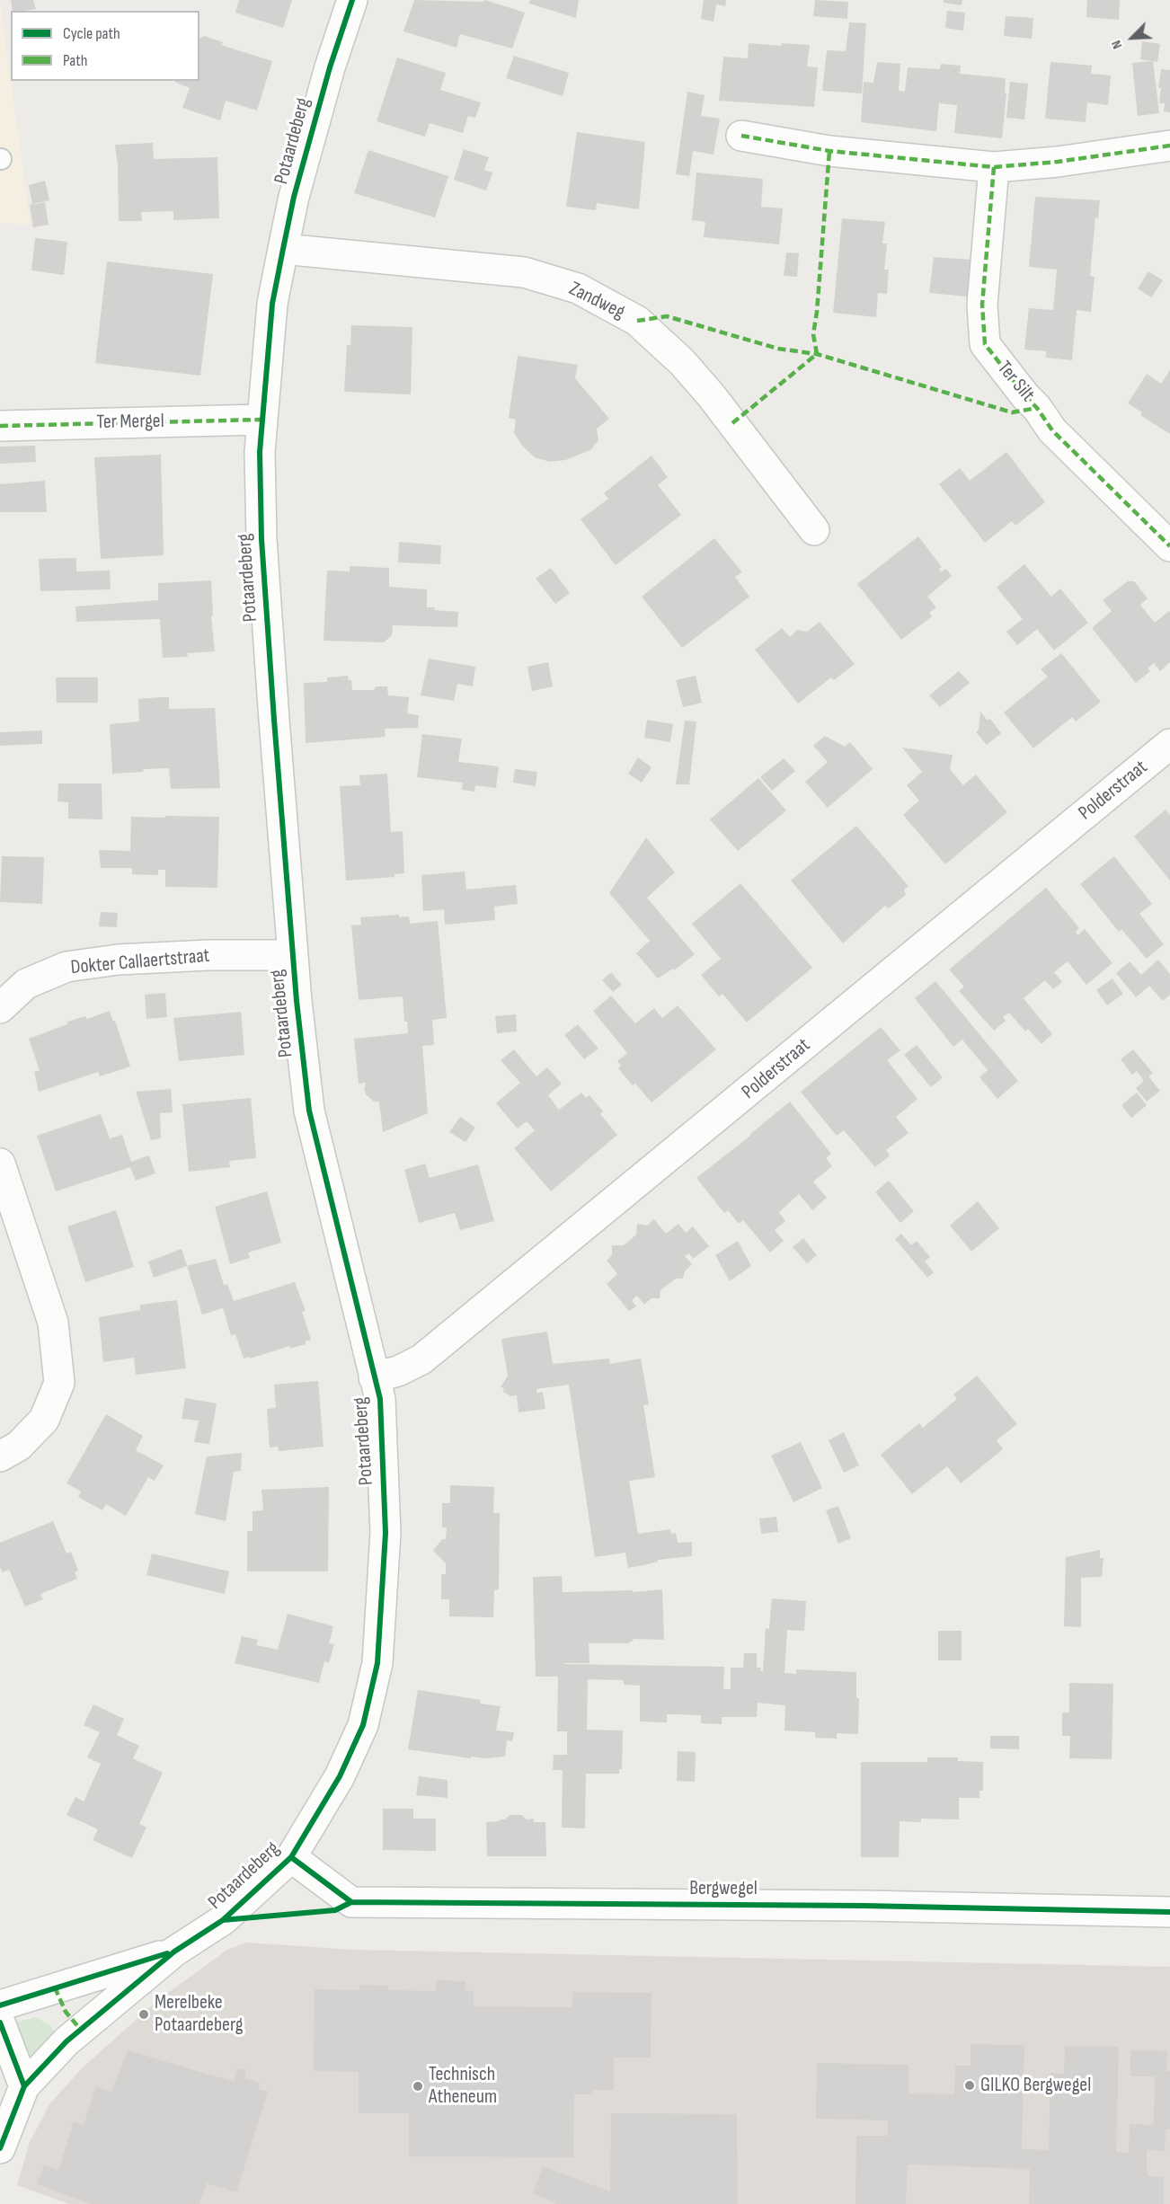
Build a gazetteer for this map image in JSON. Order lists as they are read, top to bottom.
{
  "streets": {
    "street": [
      "Potaardeberg",
      "Zandweg",
      "Ter Silt",
      "Ter Mergel",
      "Polderstraat",
      "Dokter Callaertstraat",
      "Bergwegel"
    ]
  },
  "crossings": [
    ["Potaardeberg", "Zandweg"],
    ["Potaardeberg", "Ter Mergel"],
    ["Potaardeberg", "Polderstraat"],
    ["Potaardeberg", "Dokter Callaertstraat"],
    ["Potaardeberg", "Bergwegel"]
  ],
  "places": ["Merelbeke Potaardeberg", "GILKO Bergwegel", "Technisch Atheneum"],
  "legend": ["Cycle path", "Path"],
  "north": "bottom left"
}
